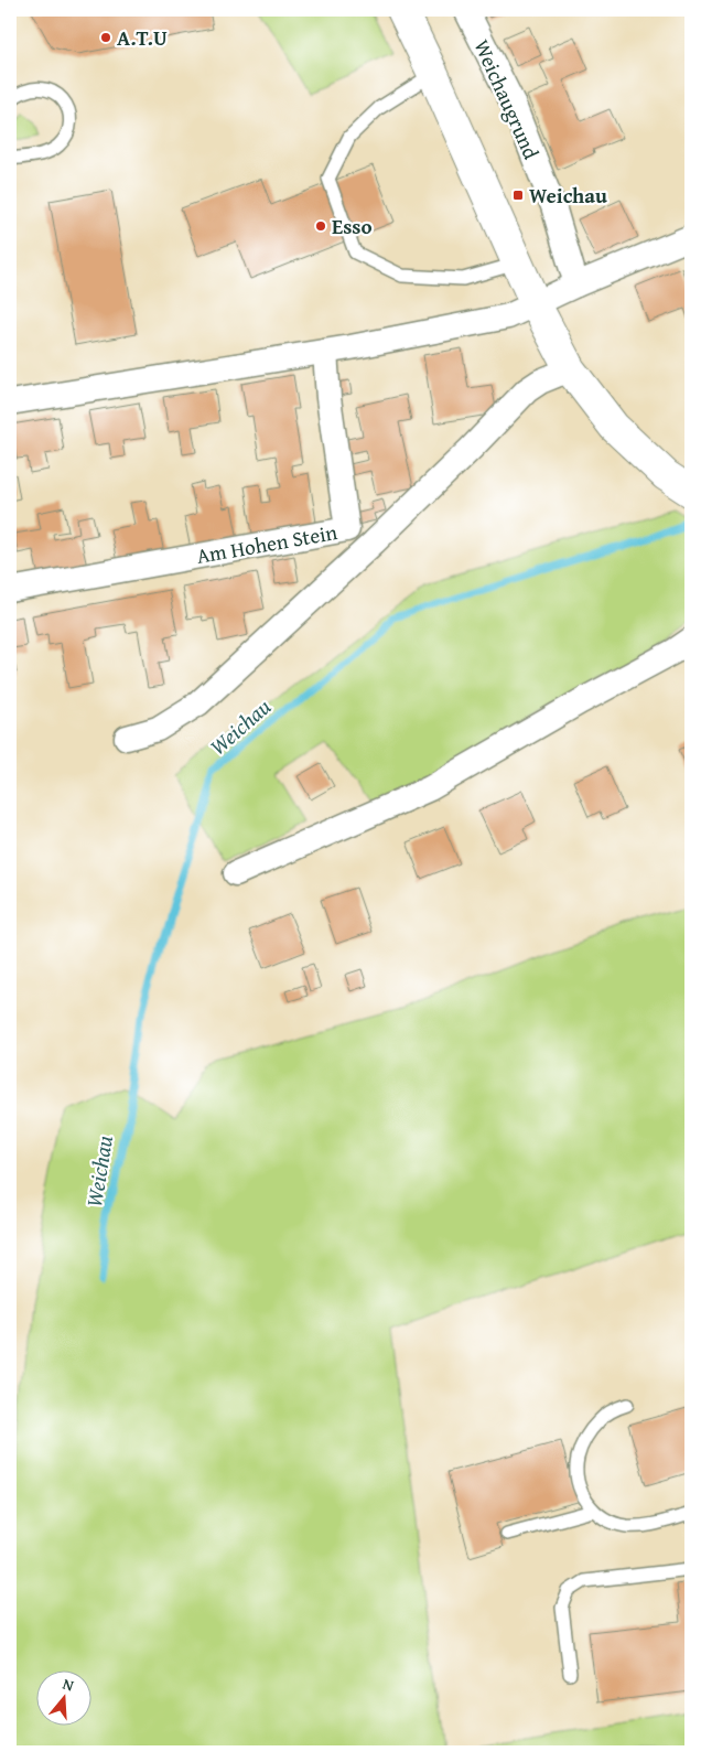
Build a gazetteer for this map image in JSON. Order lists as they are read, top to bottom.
{
  "streets": {
    "street": ["Weichaugrund", "Am Hohen Stein"]
  },
  "water": ["Weichau"],
  "places": {
    "other": ["A.T.U", "Esso"],
    "transit": ["Weichau"]
  },
  "north": "top"
}
